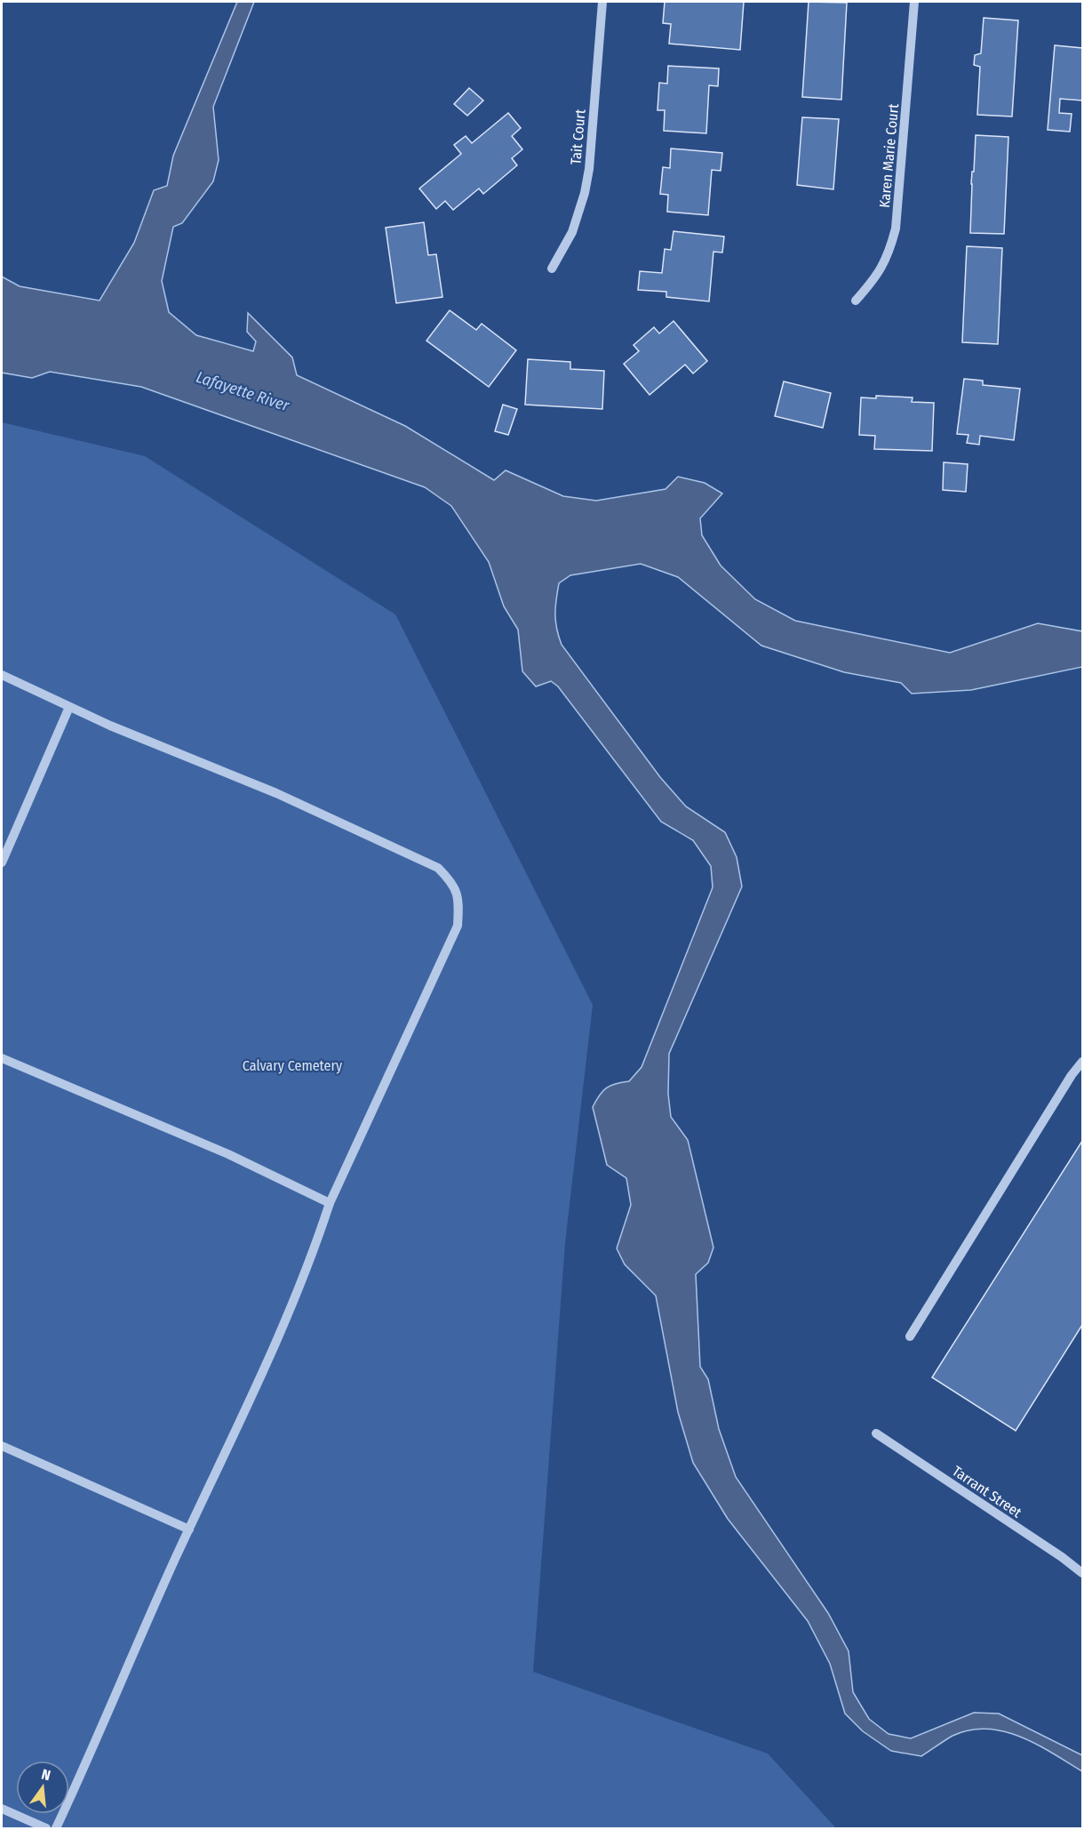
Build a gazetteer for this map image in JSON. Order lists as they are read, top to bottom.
{
  "streets": {
    "street": ["Tait Court", "Karen Marie Court", "Tarrant Street"]
  },
  "water": ["Lafayette River"],
  "parks": ["Calvary Cemetery"],
  "north": "top"
}
